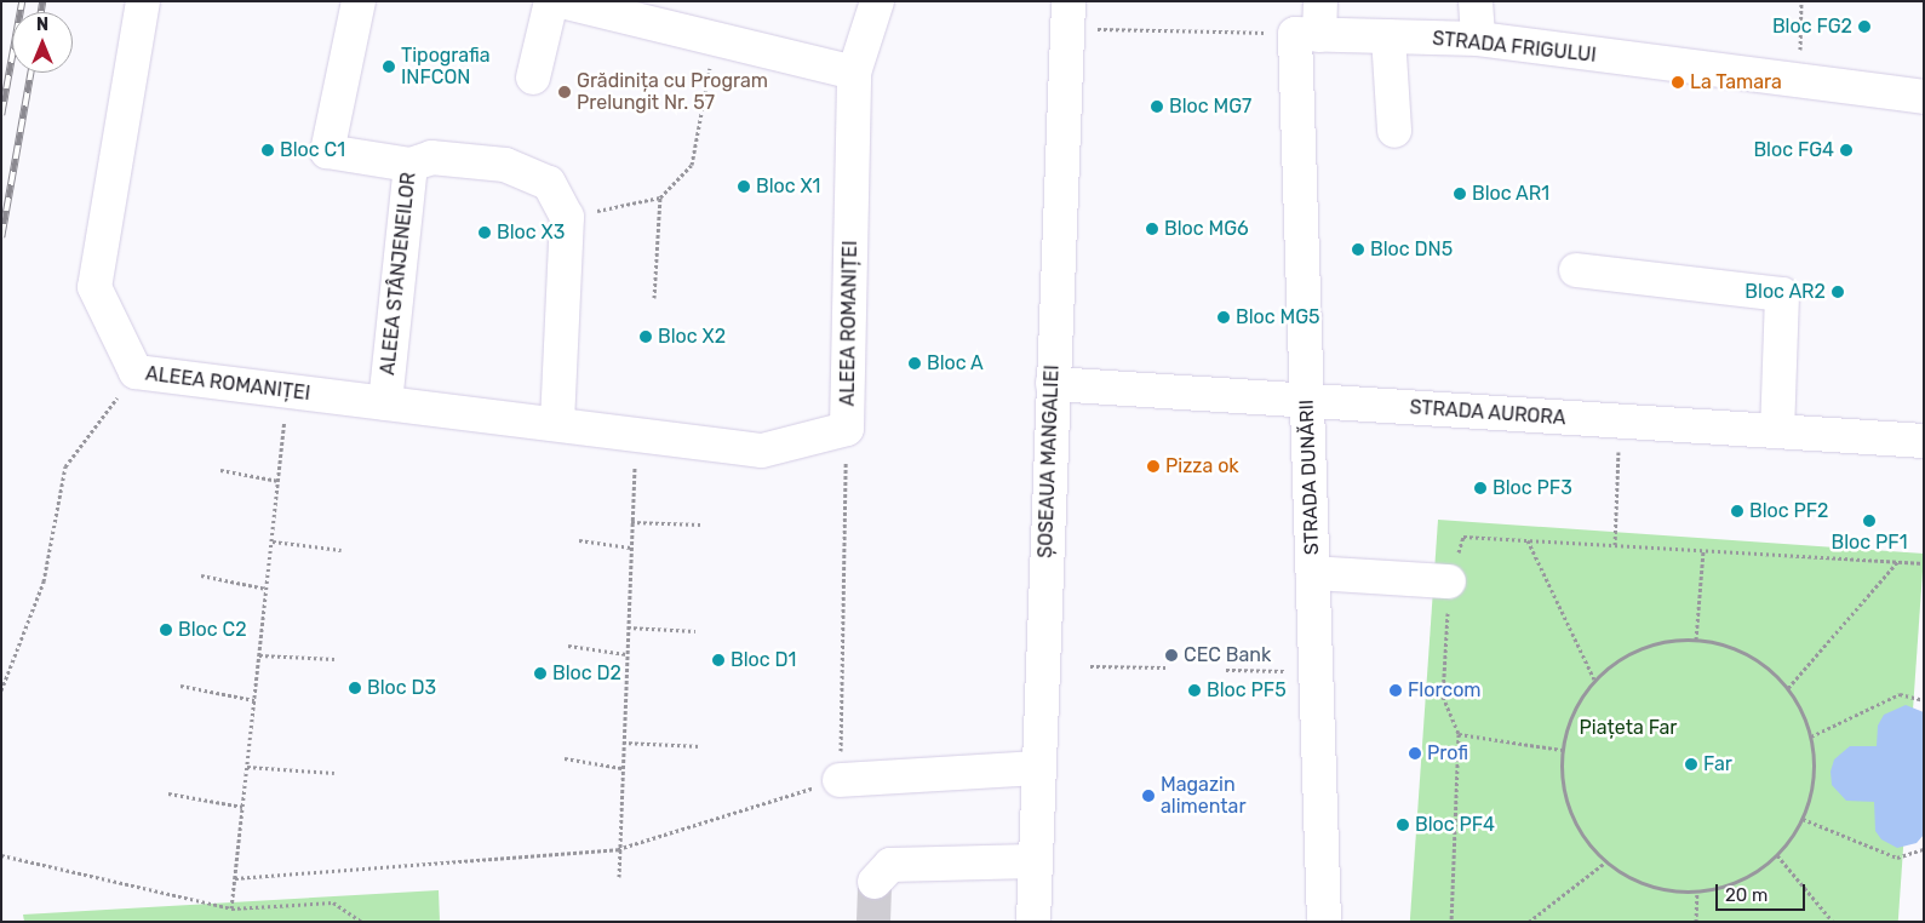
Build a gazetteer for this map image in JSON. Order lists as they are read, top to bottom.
{
  "streets": {
    "street": [
      "STRADA FRIGULUI",
      "ALEEA STÂNJENEILOR",
      "ALEEA ROMANIȚEI",
      "STRADA AURORA",
      "ȘOSEAUA MANGALIEI",
      "STRADA DUNĂRII"
    ]
  },
  "crossings": [
    ["STRADA FRIGULUI", "STRADA DUNĂRII"],
    ["ALEEA STÂNJENEILOR", "ALEEA ROMANIȚEI"],
    ["STRADA AURORA", "ȘOSEAUA MANGALIEI"],
    ["STRADA AURORA", "STRADA DUNĂRII"]
  ],
  "parks": ["Piațeta Far"],
  "places": [
    "Bloc FG2",
    "Tipografia INFCON",
    "La Tamara",
    "Grădinița cu Program Prelungit Nr. 57",
    "Bloc MG7",
    "Bloc C1",
    "Bloc FG4",
    "Bloc X1",
    "Bloc AR1",
    "Bloc MG6",
    "Bloc X3",
    "Bloc DN5",
    "Bloc AR2",
    "Bloc MG5",
    "Bloc X2",
    "Bloc A",
    "Pizza ok",
    "Bloc PF3",
    "Bloc PF2",
    "Bloc PF1",
    "Bloc C2",
    "CEC Bank",
    "Bloc D1",
    "Bloc D2",
    "Bloc D3",
    "Bloc PF5",
    "Florcom",
    "Profi",
    "Far",
    "Magazin alimentar",
    "Bloc PF4"
  ],
  "scale_bar": "20 m",
  "north": "top"
}
